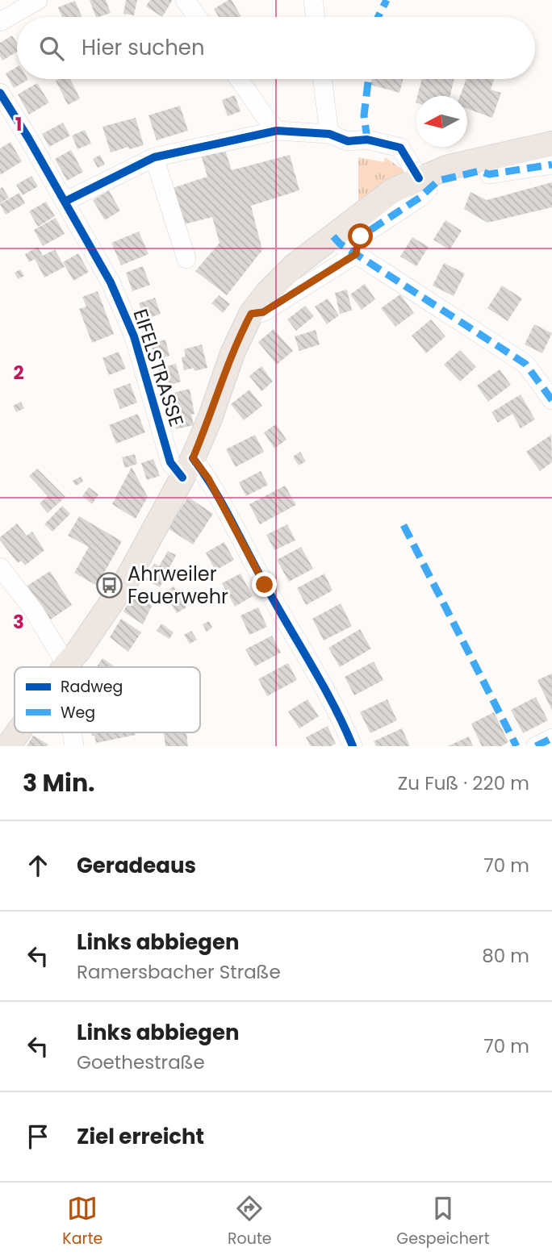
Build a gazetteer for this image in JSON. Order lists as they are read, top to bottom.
{
  "streets": {
    "street": ["EIFELSTRASSE"]
  },
  "places": {
    "bus stop": ["Ahrweiler Feuerwehr"]
  },
  "legend": ["Radweg", "Weg"],
  "north": "left",
  "page": {
    "search": "Hier suchen",
    "heading": ["3 Min.", "Zu Fuß · 220 m"],
    "list": [
      ["Geradeaus", "70 m"],
      ["Links abbiegen", "Ramersbacher Straße", "80 m"],
      ["Links abbiegen", "Goethestraße", "70 m"],
      "Ziel erreicht"
    ],
    "nav": ["Karte", "Route", "Gespeichert"]
  },
  "grid": {
    "rows": ["1", "2", "3"]
  }
}
